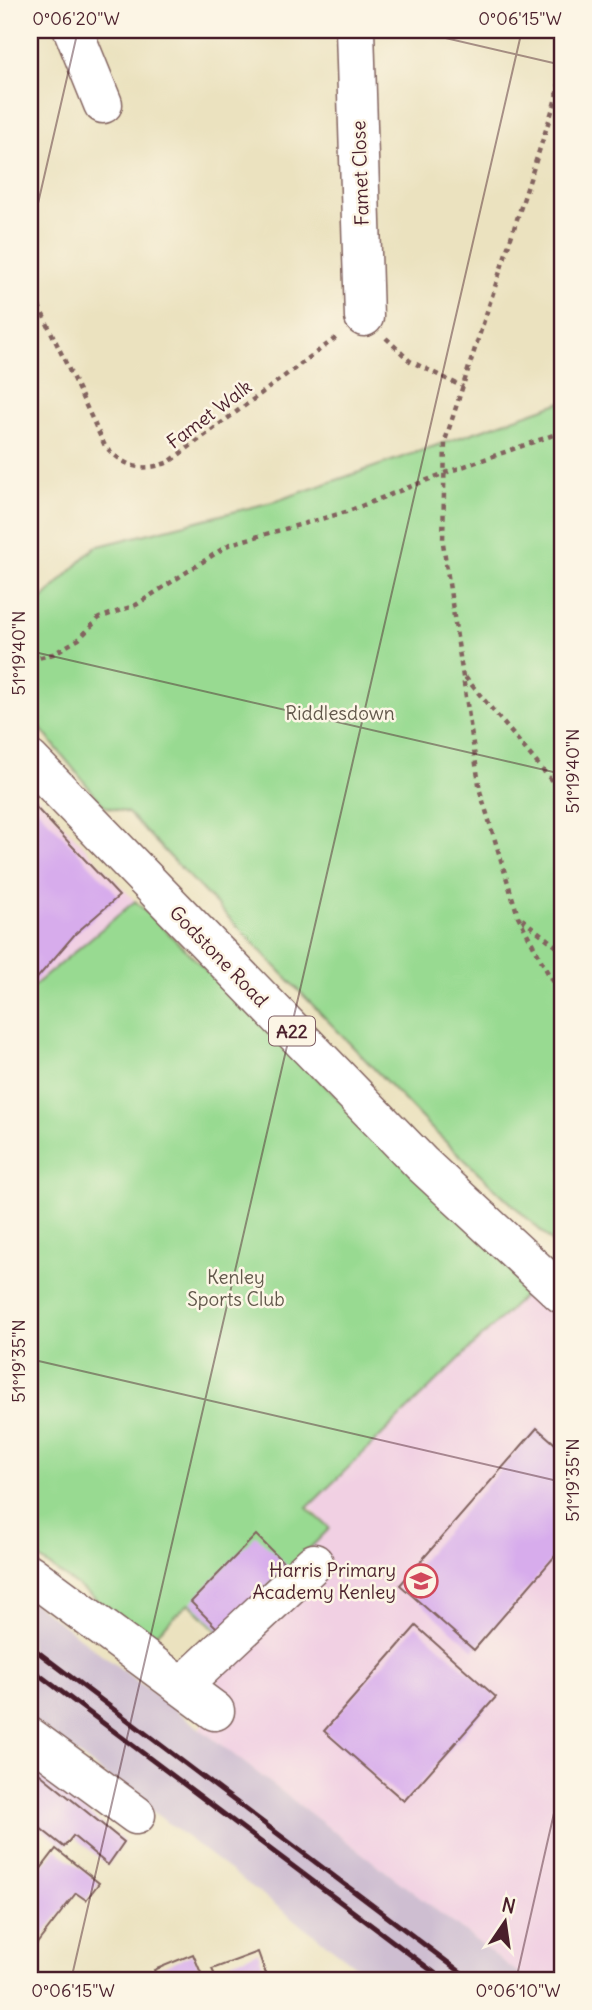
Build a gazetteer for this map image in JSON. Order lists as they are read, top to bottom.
{
  "streets": {
    "main road": ["Famet Close", "Godstone Road", "A22"],
    "path": ["Famet Walk"]
  },
  "crossings": [
    ["Famet Close", "Famet Walk"]
  ],
  "parks": ["Riddlesdown", "Kenley Sports Club"],
  "places": {
    "school or university": ["Harris Primary Academy Kenley"]
  },
  "north": "top",
  "coordinates": [
    "0°06'20\"W",
    "0°06'15\"W",
    "51°19'40\"N",
    "51°19'35\"N",
    "0°06'10\"W"
  ]
}
